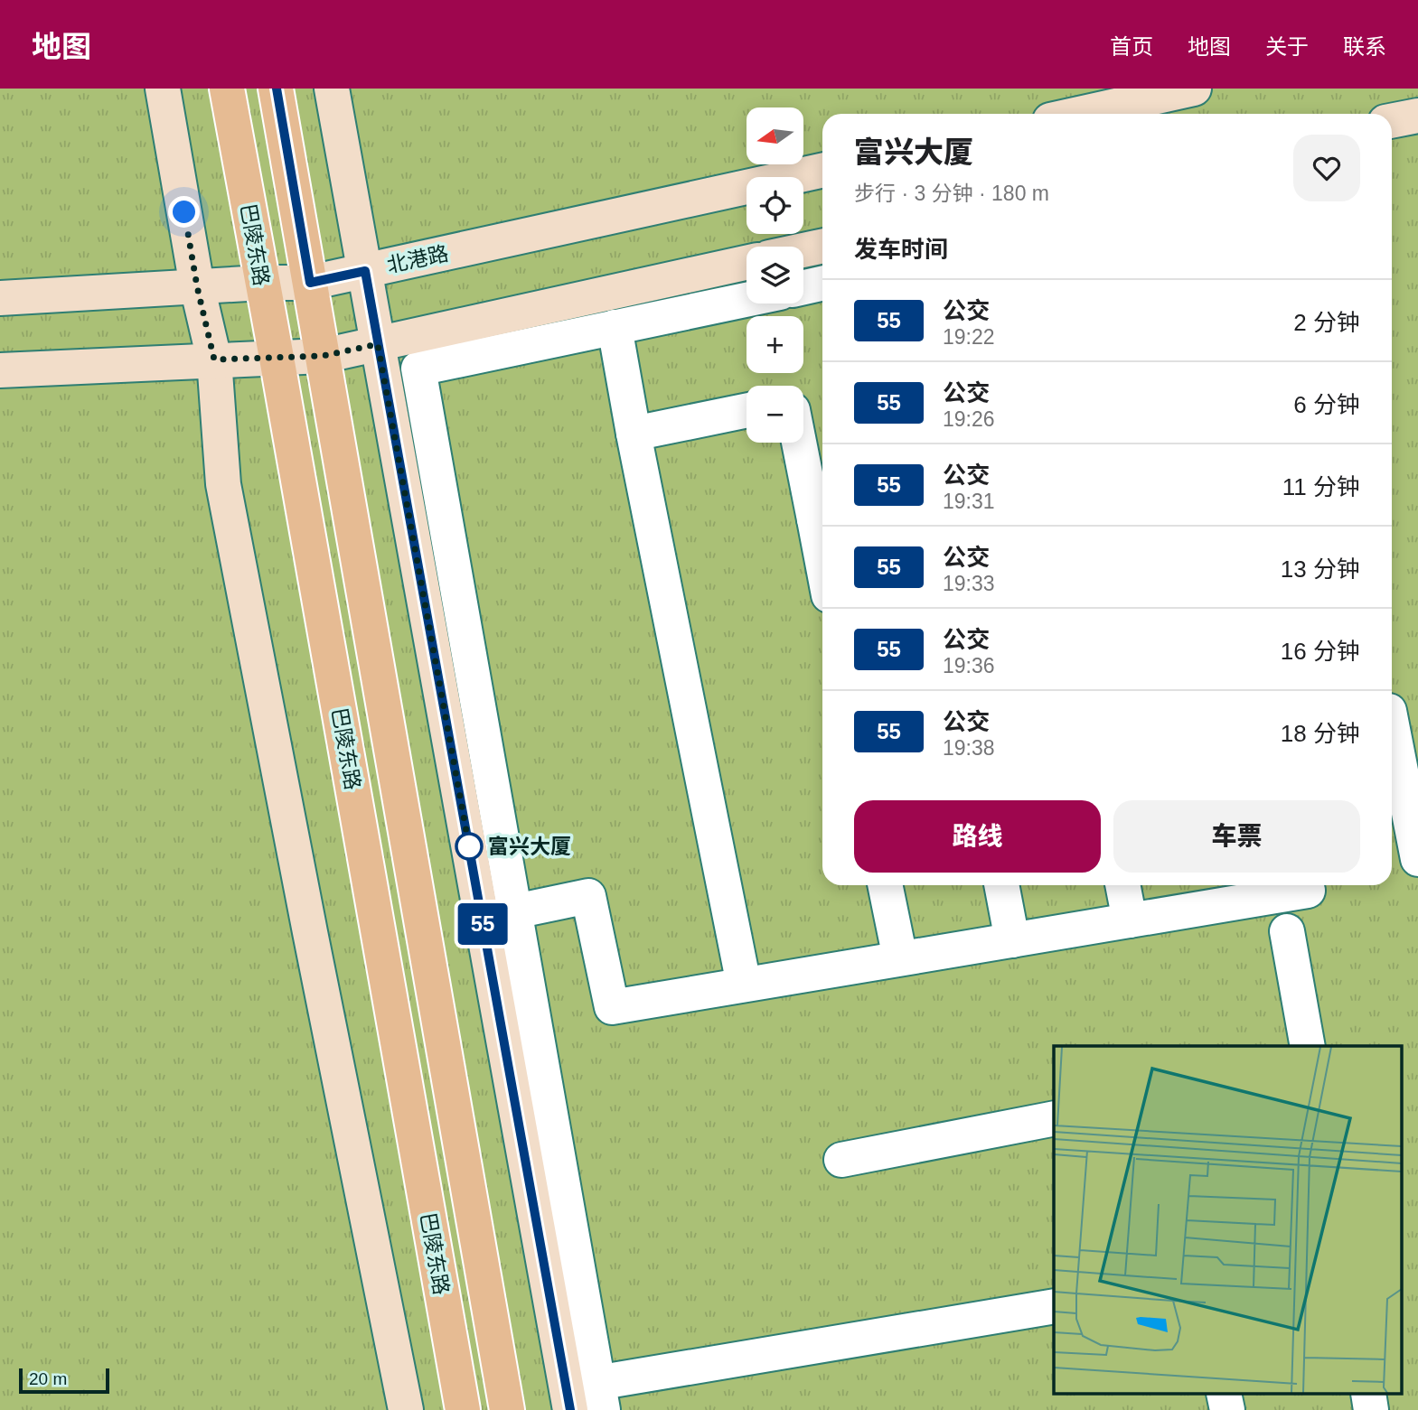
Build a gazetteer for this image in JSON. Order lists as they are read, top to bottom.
{
  "streets": {
    "main road": ["巴陵东路"],
    "street": ["北港路"]
  },
  "crossings": [
    ["巴陵东路", "北港路"]
  ],
  "places": ["富兴大厦"],
  "lines": ["bus line 55"],
  "scale_bar": "20 m",
  "north": "left",
  "page": {
    "header": "地图",
    "nav": [
      "首页",
      "地图",
      "关于",
      "联系"
    ],
    "on_map": "55",
    "map_buttons": ["+", "−"],
    "heading": [
      ["富兴大厦", "步行 · 3 分钟 · 180 m"],
      "发车时间"
    ],
    "list": [
      {
        "mark": "55",
        "name": "公交",
        "note": "19:22",
        "value": "2 分钟"
      },
      {
        "mark": "55",
        "name": "公交",
        "note": "19:26",
        "value": "6 分钟"
      },
      {
        "mark": "55",
        "name": "公交",
        "note": "19:31",
        "value": "11 分钟"
      },
      {
        "mark": "55",
        "name": "公交",
        "note": "19:33",
        "value": "13 分钟"
      },
      {
        "mark": "55",
        "name": "公交",
        "note": "19:36",
        "value": "16 分钟"
      },
      {
        "mark": "55",
        "name": "公交",
        "note": "19:38",
        "value": "18 分钟"
      }
    ],
    "buttons": ["路线", "车票"],
    "scale": "20 m"
  }
}
